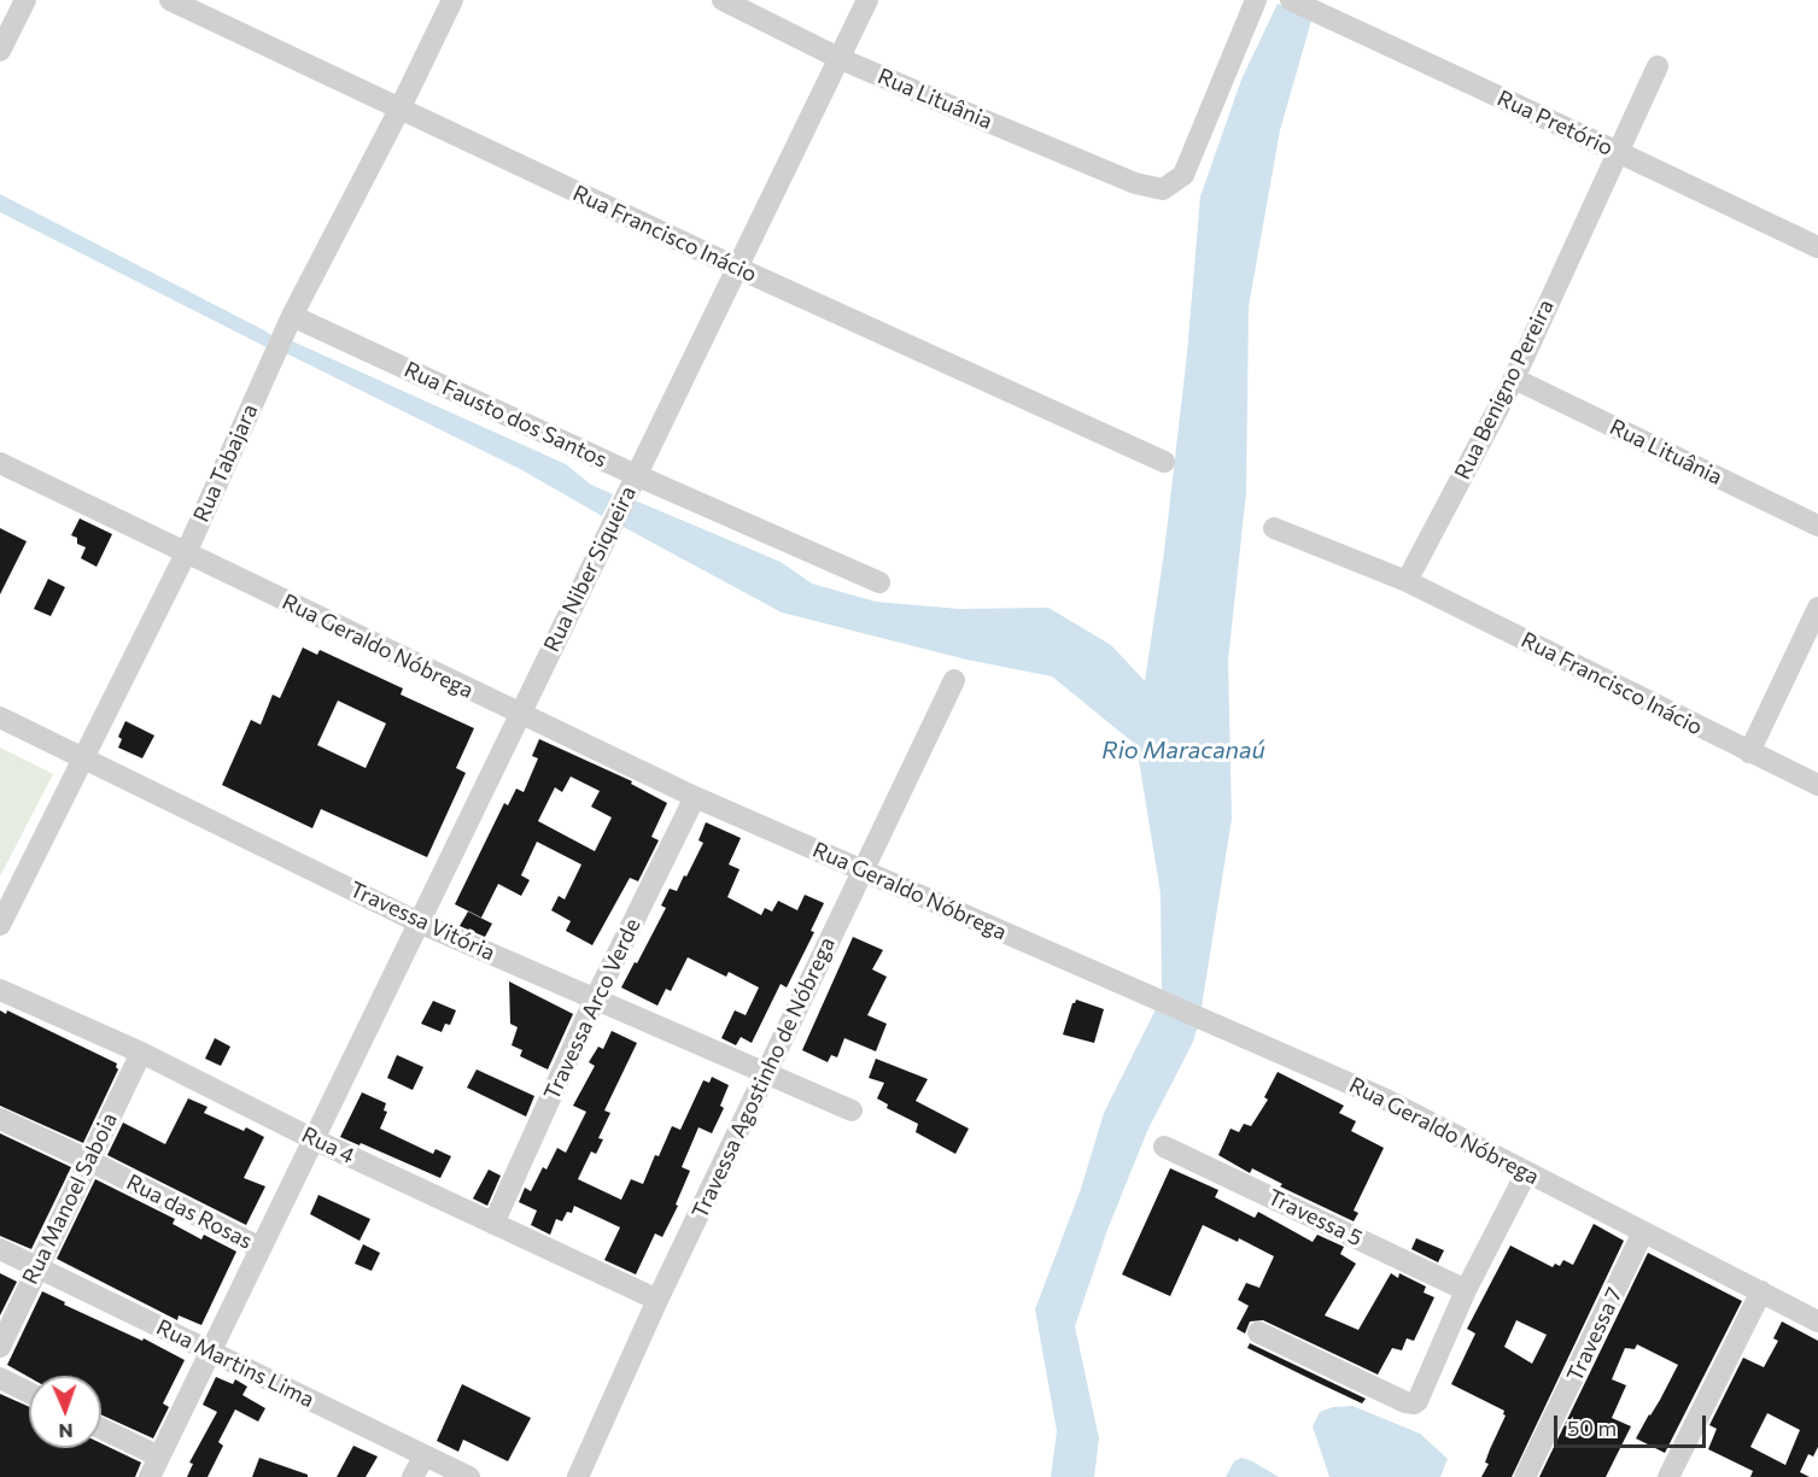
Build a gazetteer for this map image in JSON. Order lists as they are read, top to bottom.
{
  "streets": {
    "street": [
      "Rua Lituânia",
      "Rua Pretório",
      "Rua Francisco Inácio",
      "Rua Benigno Pereira",
      "Rua Fausto dos Santos",
      "Rua Tabajara",
      "Rua Niber Siqueira",
      "Rua Geraldo Nóbrega",
      "Travessa Vitória",
      "Travessa Arco Verde",
      "Travessa Agostinho de Nóbrega",
      "Rua 4",
      "Rua Manoel Saboia",
      "Rua das Rosas",
      "Travessa 5",
      "Travessa 7",
      "Rua Martins Lima"
    ]
  },
  "crossings": [
    ["Rua Lituânia", "Rua Benigno Pereira"],
    ["Rua Lituânia", "Rua Niber Siqueira"],
    ["Rua Pretório", "Rua Benigno Pereira"],
    ["Rua Francisco Inácio", "Rua Benigno Pereira"],
    ["Rua Francisco Inácio", "Rua Tabajara"],
    ["Rua Francisco Inácio", "Rua Niber Siqueira"],
    ["Rua Fausto dos Santos", "Rua Tabajara"],
    ["Rua Fausto dos Santos", "Rua Niber Siqueira"],
    ["Rua Tabajara", "Rua Geraldo Nóbrega"],
    ["Rua Tabajara", "Travessa Vitória"],
    ["Rua Niber Siqueira", "Rua Geraldo Nóbrega"],
    ["Rua Niber Siqueira", "Travessa Vitória"],
    ["Rua Niber Siqueira", "Rua 4"],
    ["Rua Niber Siqueira", "Rua das Rosas"],
    ["Rua Niber Siqueira", "Rua Martins Lima"],
    ["Rua Geraldo Nóbrega", "Travessa Arco Verde"],
    ["Rua Geraldo Nóbrega", "Travessa Agostinho de Nóbrega"],
    ["Rua Geraldo Nóbrega", "Travessa 7"],
    ["Travessa Vitória", "Travessa Arco Verde"],
    ["Travessa Vitória", "Travessa Agostinho de Nóbrega"],
    ["Travessa Arco Verde", "Rua 4"],
    ["Travessa Agostinho de Nóbrega", "Rua 4"],
    ["Rua 4", "Rua Manoel Saboia"],
    ["Rua Manoel Saboia", "Rua das Rosas"],
    ["Rua Manoel Saboia", "Rua Martins Lima"]
  ],
  "water": ["Rio Maracanaú"],
  "scale_bar": "50 m",
  "north": "bottom"
}
